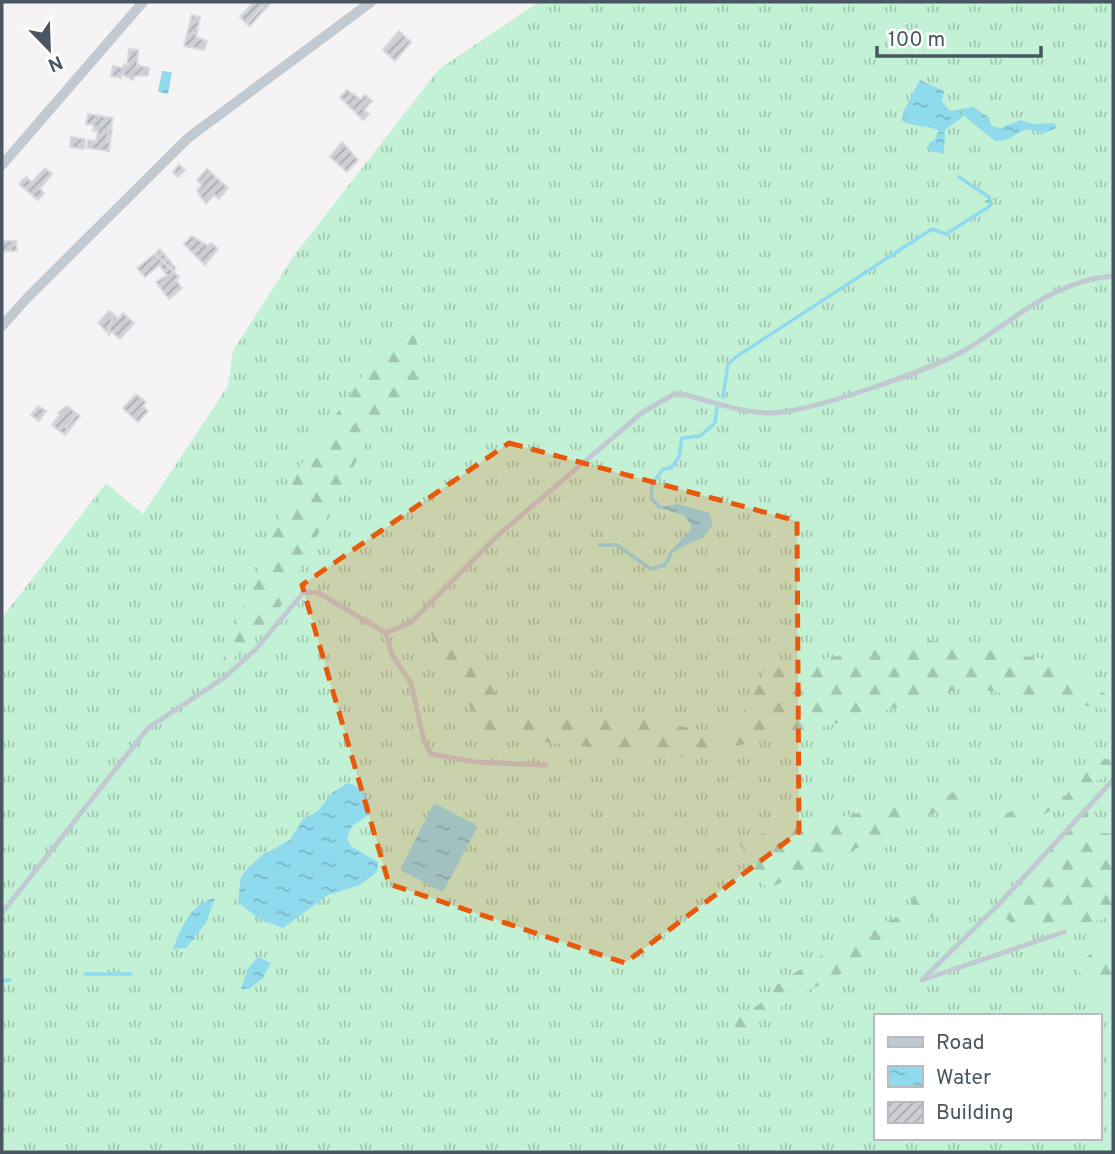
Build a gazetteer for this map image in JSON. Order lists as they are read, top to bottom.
{
  "legend": ["Road", "Water", "Building"],
  "scale_bar": "100 m",
  "north": "bottom right"
}
